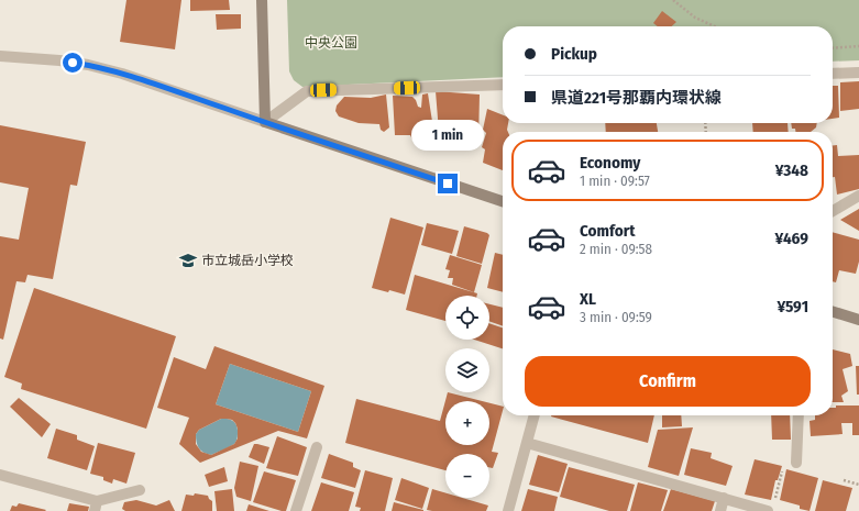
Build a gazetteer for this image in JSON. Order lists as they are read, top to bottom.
{
  "parks": ["中央公園"],
  "places": {
    "school or university": ["市立城岳小学校"]
  },
  "page": {
    "banner": ["Pickup", "県道221号那覇内環状線"],
    "bubble": "1 min",
    "list": [
      {
        "name": "Economy",
        "note": "1 min · 09:57",
        "value": "¥348"
      },
      {
        "name": "Comfort",
        "note": "2 min · 09:58",
        "value": "¥469"
      },
      {
        "name": "XL",
        "note": "3 min · 09:59",
        "value": "¥591"
      }
    ],
    "map_buttons": ["+", "−"],
    "buttons": "Confirm"
  }
}
